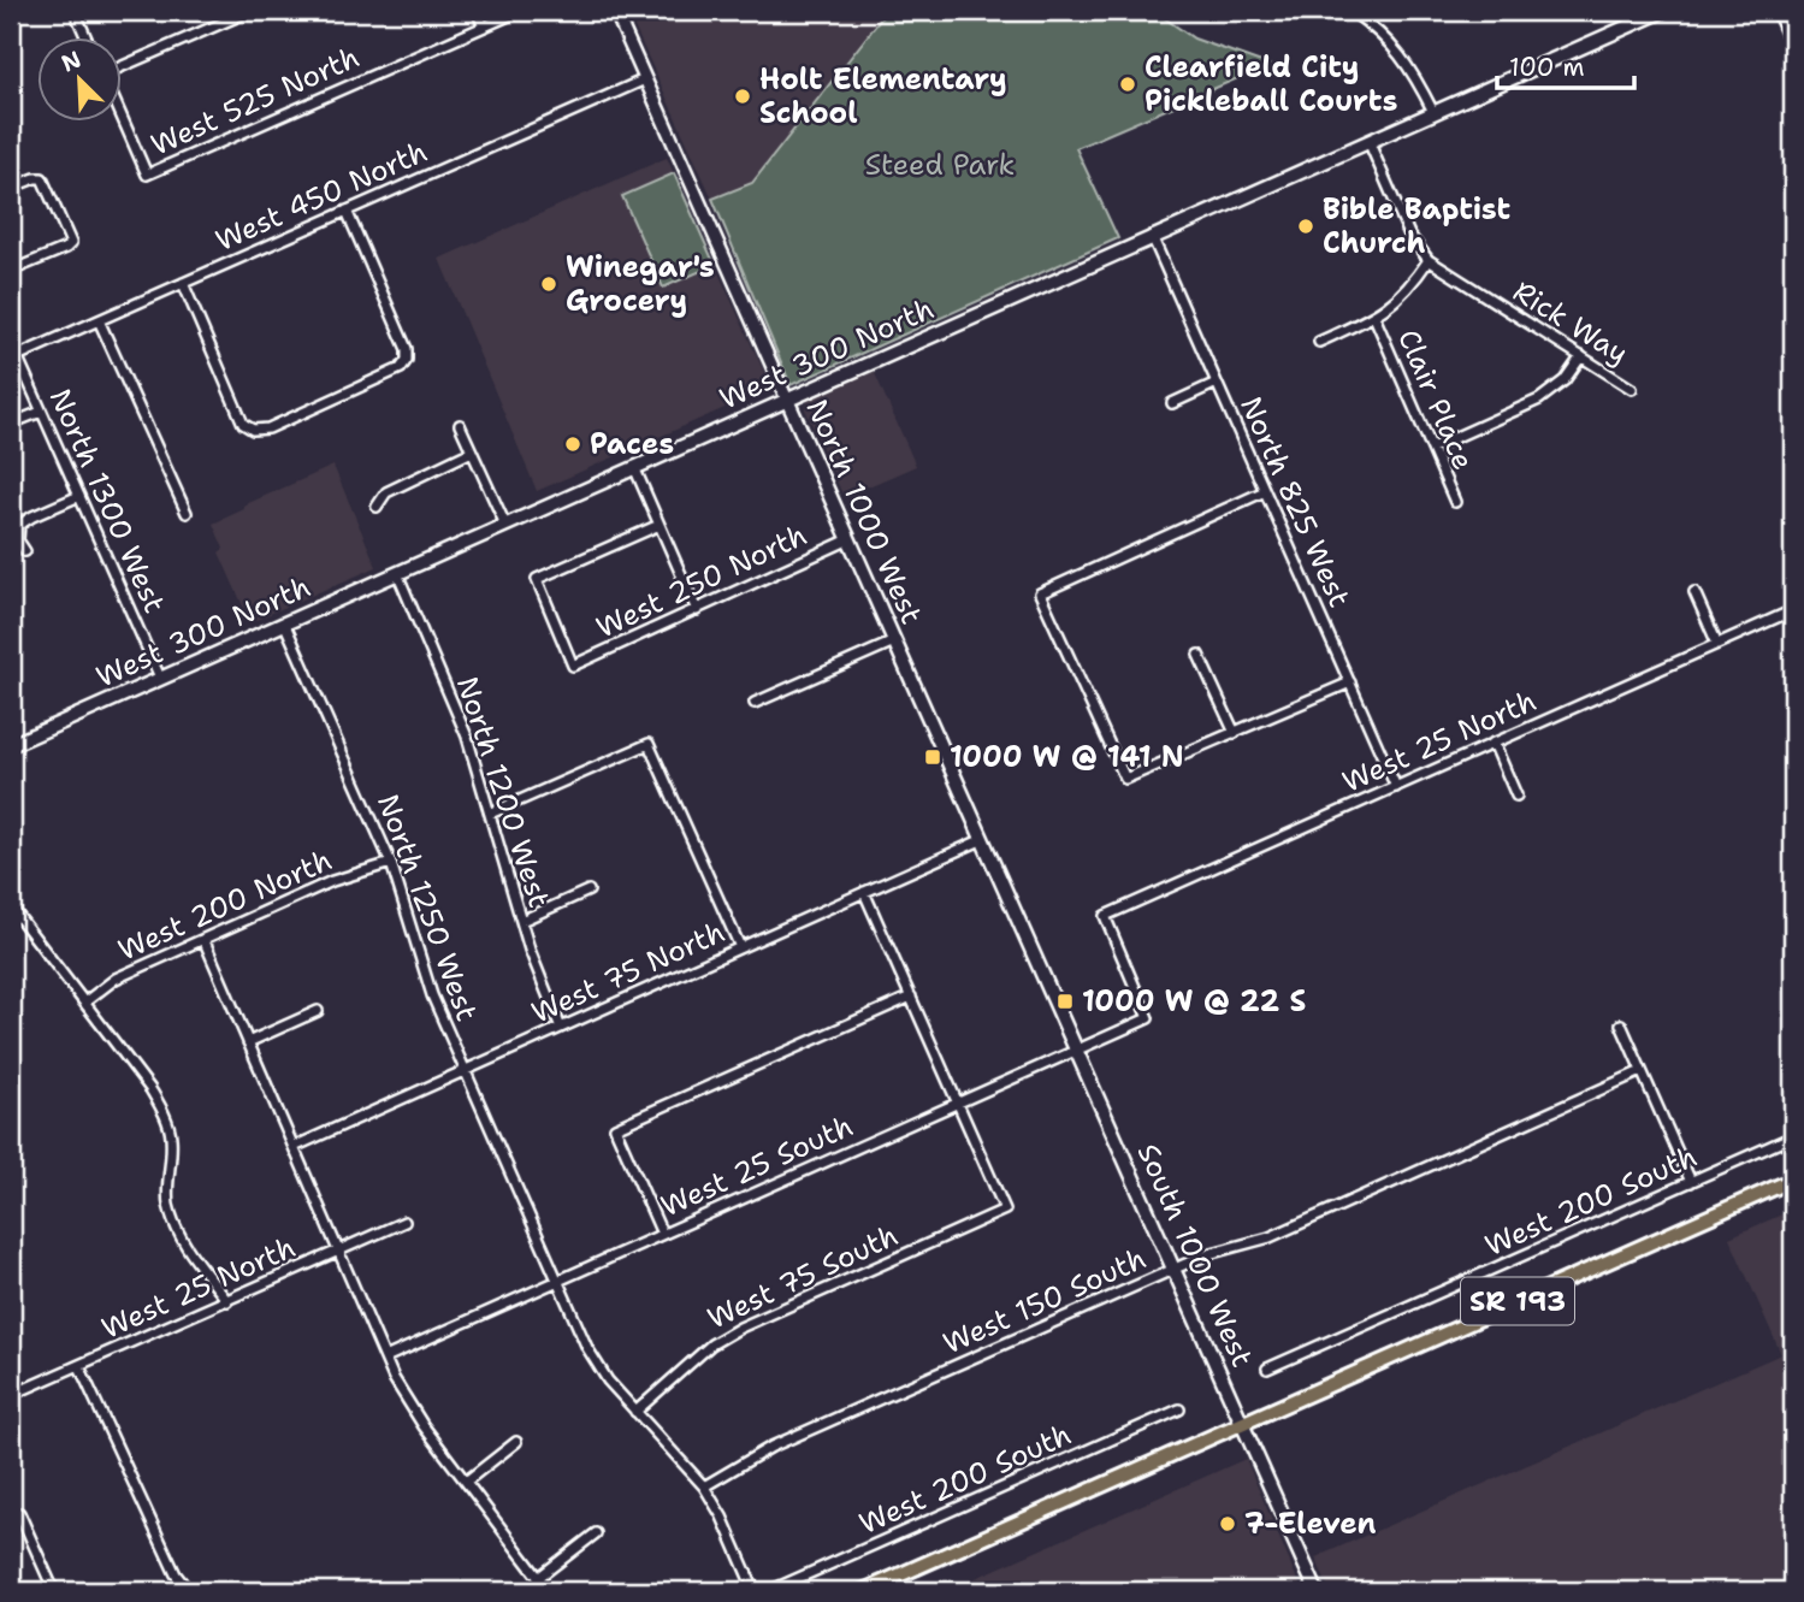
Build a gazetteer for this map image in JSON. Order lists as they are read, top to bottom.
{
  "streets": {
    "main road": [
      "West 300 North",
      "North 1000 West",
      "South 1000 West",
      "SR 193"
    ],
    "street": [
      "West 525 North",
      "West 450 North",
      "Rick Way",
      "Clair Place",
      "North 1300 West",
      "North 825 West",
      "West 250 North",
      "West 25 North",
      "North 1200 West",
      "West 200 North",
      "North 1250 West",
      "West 75 North",
      "West 25 South",
      "West 200 South",
      "West 75 South",
      "West 150 South"
    ]
  },
  "crossings": [
    ["West 450 North", "North 1300 West"],
    ["West 450 North", "North 1000 West"],
    ["Rick Way", "West 300 North"],
    ["West 300 North", "North 1300 West"],
    ["West 300 North", "North 825 West"],
    ["West 300 North", "North 1000 West"],
    ["West 300 North", "North 1200 West"],
    ["West 300 North", "North 1250 West"],
    ["North 825 West", "West 25 North"],
    ["North 1000 West", "West 250 North"],
    ["North 1000 West", "West 75 North"],
    ["North 1000 West", "South 1000 West"],
    ["West 25 North", "West 25 South"],
    ["North 1200 West", "West 75 North"],
    ["West 200 North", "North 1250 West"],
    ["North 1250 West", "West 75 North"],
    ["North 1250 West", "West 25 South"],
    ["North 1250 West", "West 75 South"],
    ["North 1250 West", "West 150 South"],
    ["West 25 South", "South 1000 West"],
    ["West 25 South", "West 75 South"],
    ["South 1000 West", "West 150 South"],
    ["South 1000 West", "SR 193"]
  ],
  "parks": ["Steed Park"],
  "places": {
    "other": [
      "Clearfield City Pickleball Courts",
      "Holt Elementary School",
      "Bible Baptist Church",
      "Winegar's Grocery",
      "Paces",
      "7-Eleven"
    ],
    "transit": ["1000 W @ 141 N", "1000 W @ 22 S"]
  },
  "scale_bar": "100 m",
  "north": "top left"
}
